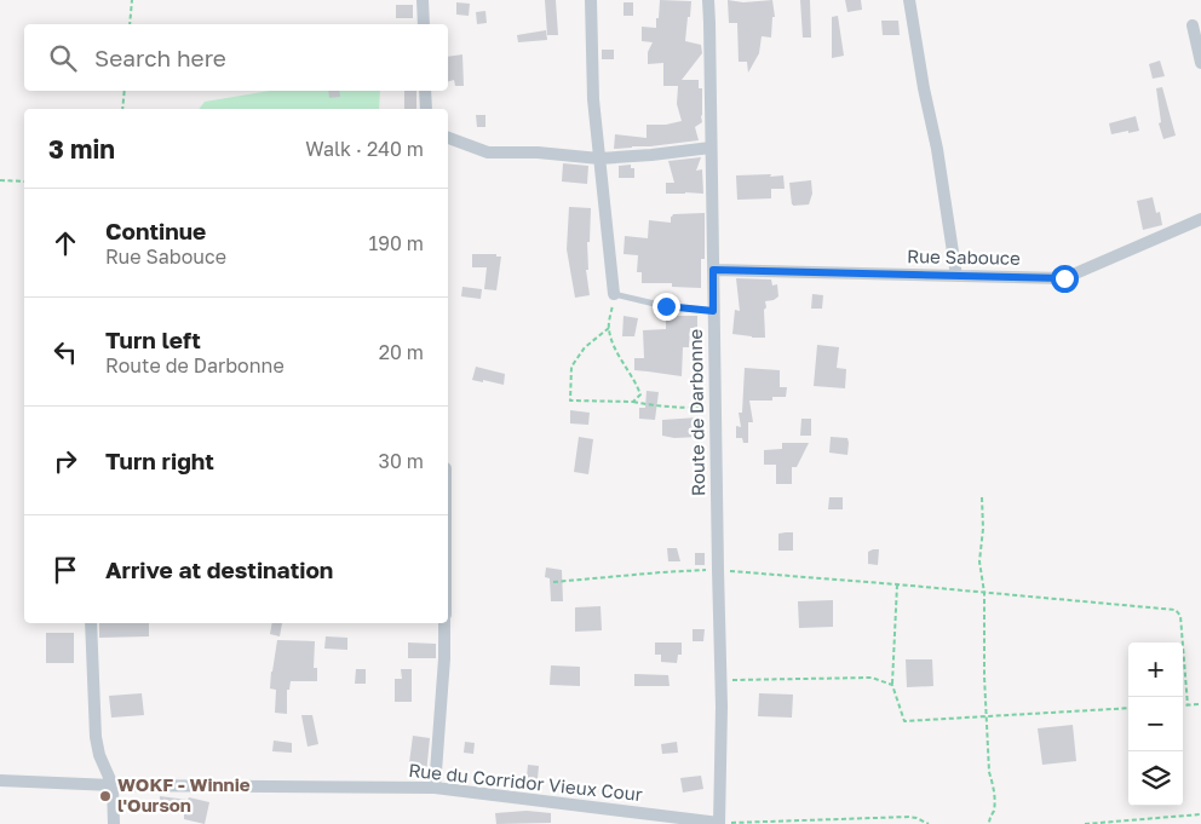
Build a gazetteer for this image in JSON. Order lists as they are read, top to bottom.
{
  "streets": {
    "street": ["Rue Sabouce", "Route de Darbonne", "Rue du Corridor Vieux Cour"]
  },
  "crossings": [
    ["Rue Sabouce", "Route de Darbonne"],
    ["Route de Darbonne", "Rue du Corridor Vieux Cour"]
  ],
  "places": ["WOKF - Winnie l'Ourson"],
  "page": {
    "search": "Search here",
    "heading": ["3 min", "Walk · 240 m"],
    "list": [
      ["Continue", "Rue Sabouce", "190 m"],
      ["Turn left", "Route de Darbonne", "20 m"],
      ["Turn right", "30 m"],
      "Arrive at destination"
    ],
    "map_buttons": ["+", "−"]
  }
}
